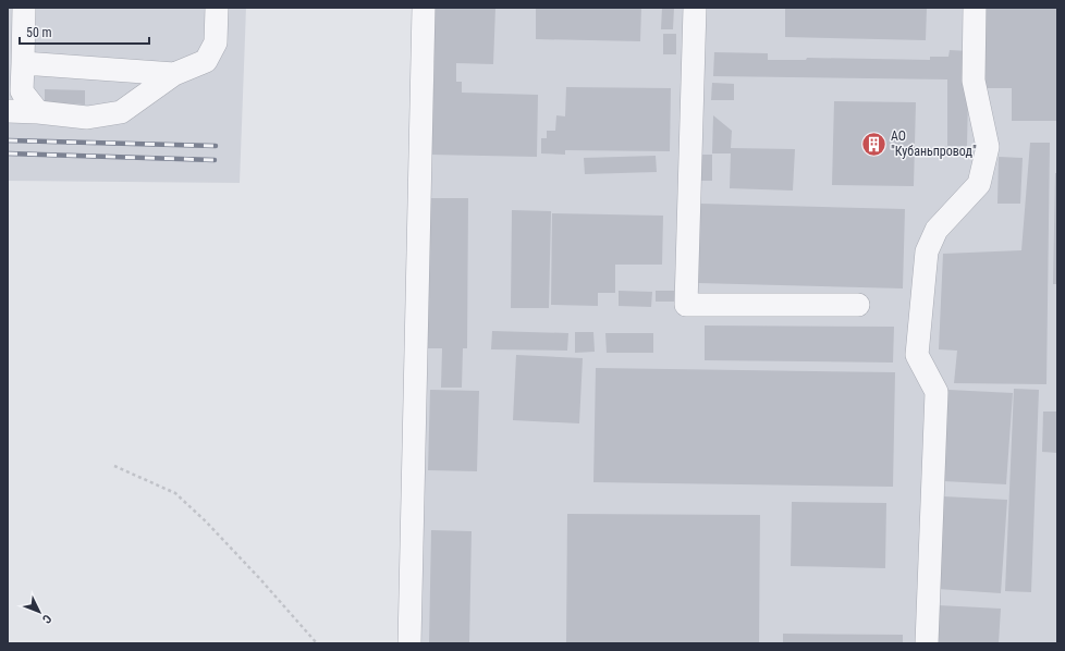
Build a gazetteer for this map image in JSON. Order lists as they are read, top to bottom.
{
  "places": {
    "building": ["АО \"Кубаньпровод\""]
  },
  "scale_bar": "50 m",
  "north": "bottom right"
}
